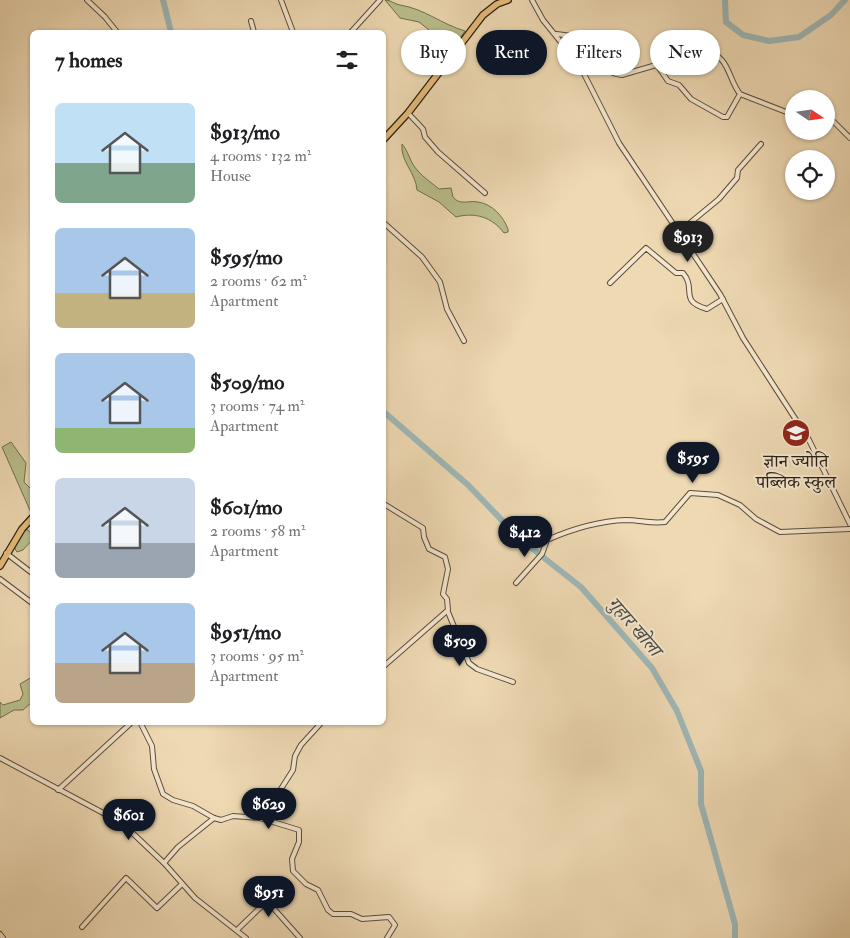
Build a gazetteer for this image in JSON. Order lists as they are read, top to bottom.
{
  "water": ["गुहार खोला"],
  "places": {
    "school or university": ["ज्ञान ज्योति पब्लिक स्कुल"]
  },
  "north": "right",
  "page": {
    "chip": [
      "Buy",
      "Rent",
      "Filters",
      "New"
    ],
    "heading": "7 homes",
    "list": [
      {
        "name": "$913/mo",
        "note": "4 rooms · 132 m² · House"
      },
      {
        "name": "$595/mo",
        "note": "2 rooms · 62 m² · Apartment"
      },
      {
        "name": "$509/mo",
        "note": "3 rooms · 74 m² · Apartment"
      },
      {
        "name": "$601/mo",
        "note": "2 rooms · 58 m² · Apartment"
      },
      {
        "name": "$951/mo",
        "note": "3 rooms · 95 m² · Apartment"
      }
    ],
    "price": [
      "$913",
      "$595",
      "$412",
      "$509",
      "$629",
      "$601",
      "$951"
    ]
  }
}
